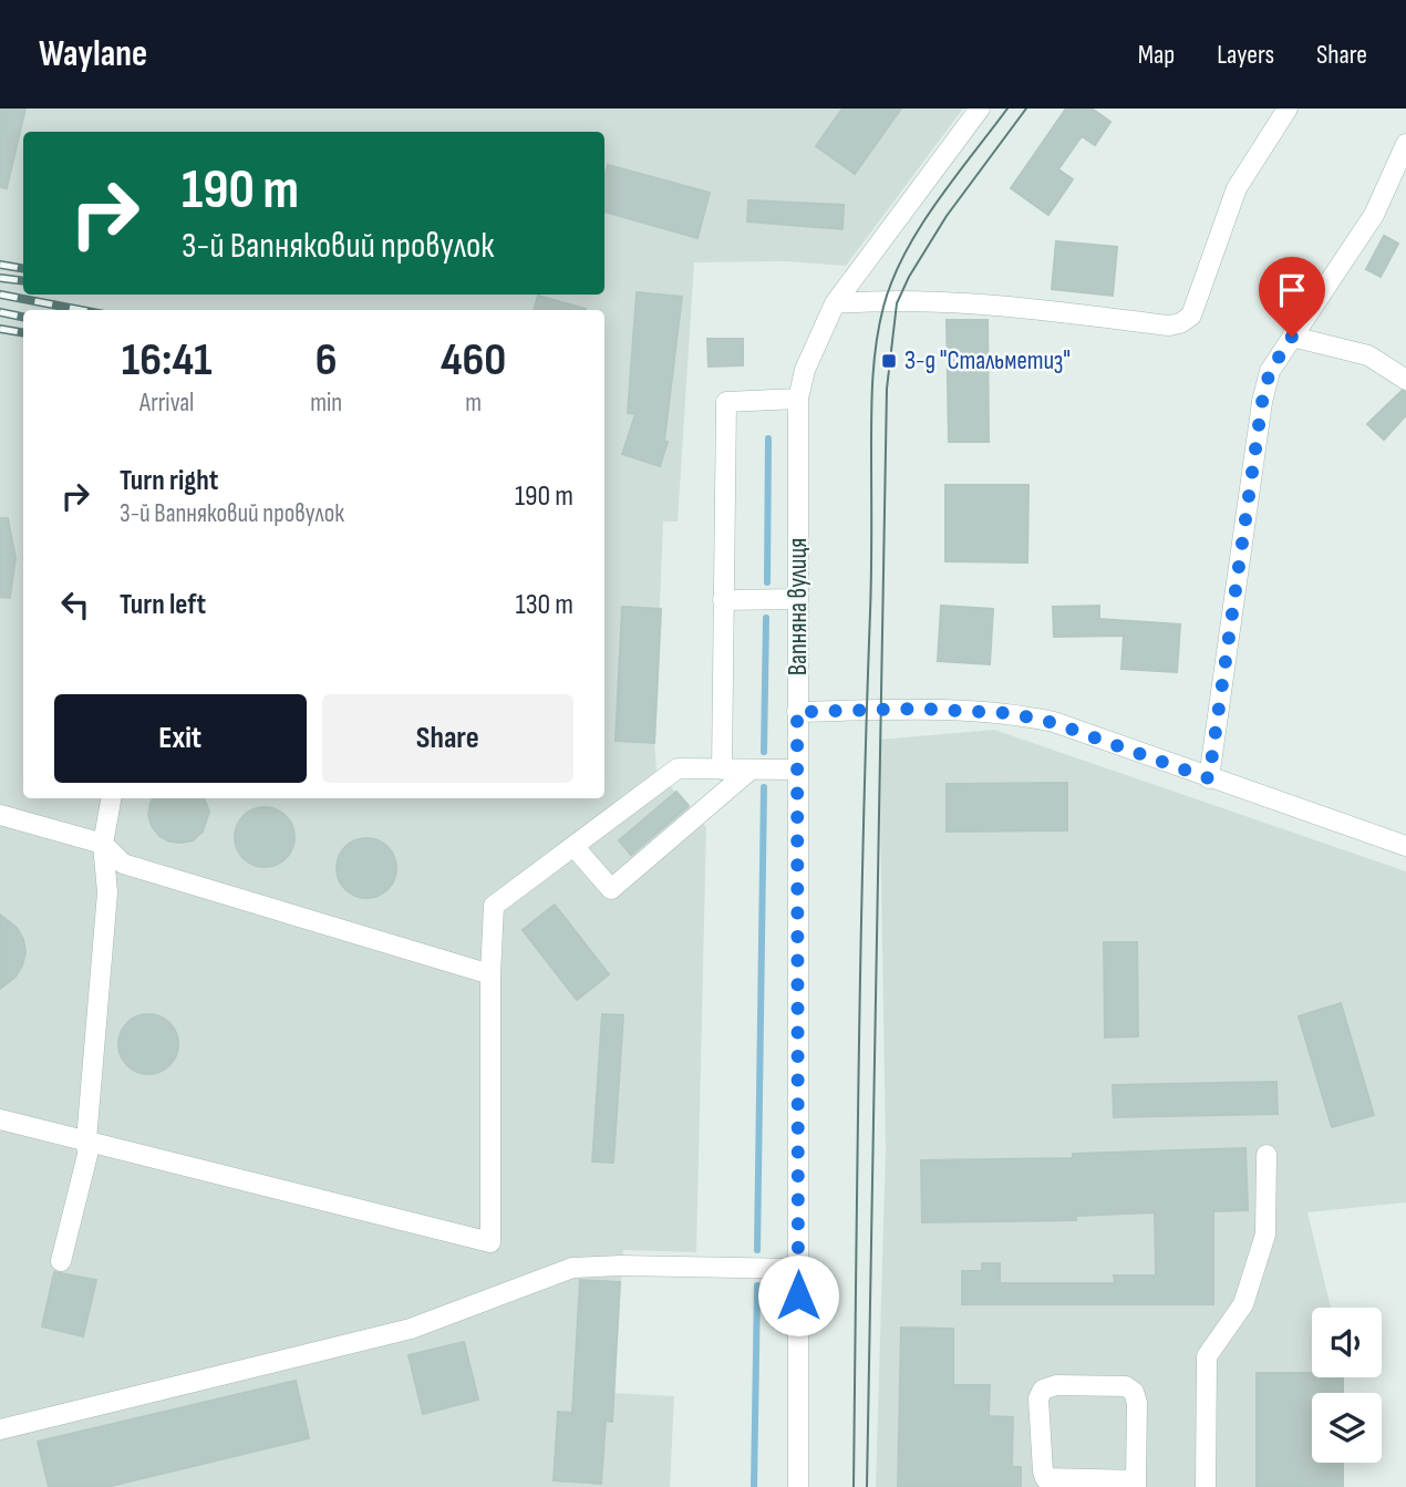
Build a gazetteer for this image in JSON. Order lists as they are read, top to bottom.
{
  "streets": {
    "street": ["Вапняна вулиця"]
  },
  "places": {
    "transit": ["З-д \"Стальметиз\""]
  },
  "page": {
    "header": "Waylane",
    "nav": ["Map", "Layers", "Share"],
    "turn": ["190 m", "3-й Вапняковий провулок"],
    "eta": [
      "16:41",
      "Arrival",
      "6",
      "min",
      "460",
      "m"
    ],
    "list": [
      {
        "name": "Turn right",
        "note": "3-й Вапняковий провулок",
        "value": "190 m"
      },
      {
        "name": "Turn left",
        "value": "130 m"
      }
    ],
    "buttons": ["Exit", "Share"]
  }
}
